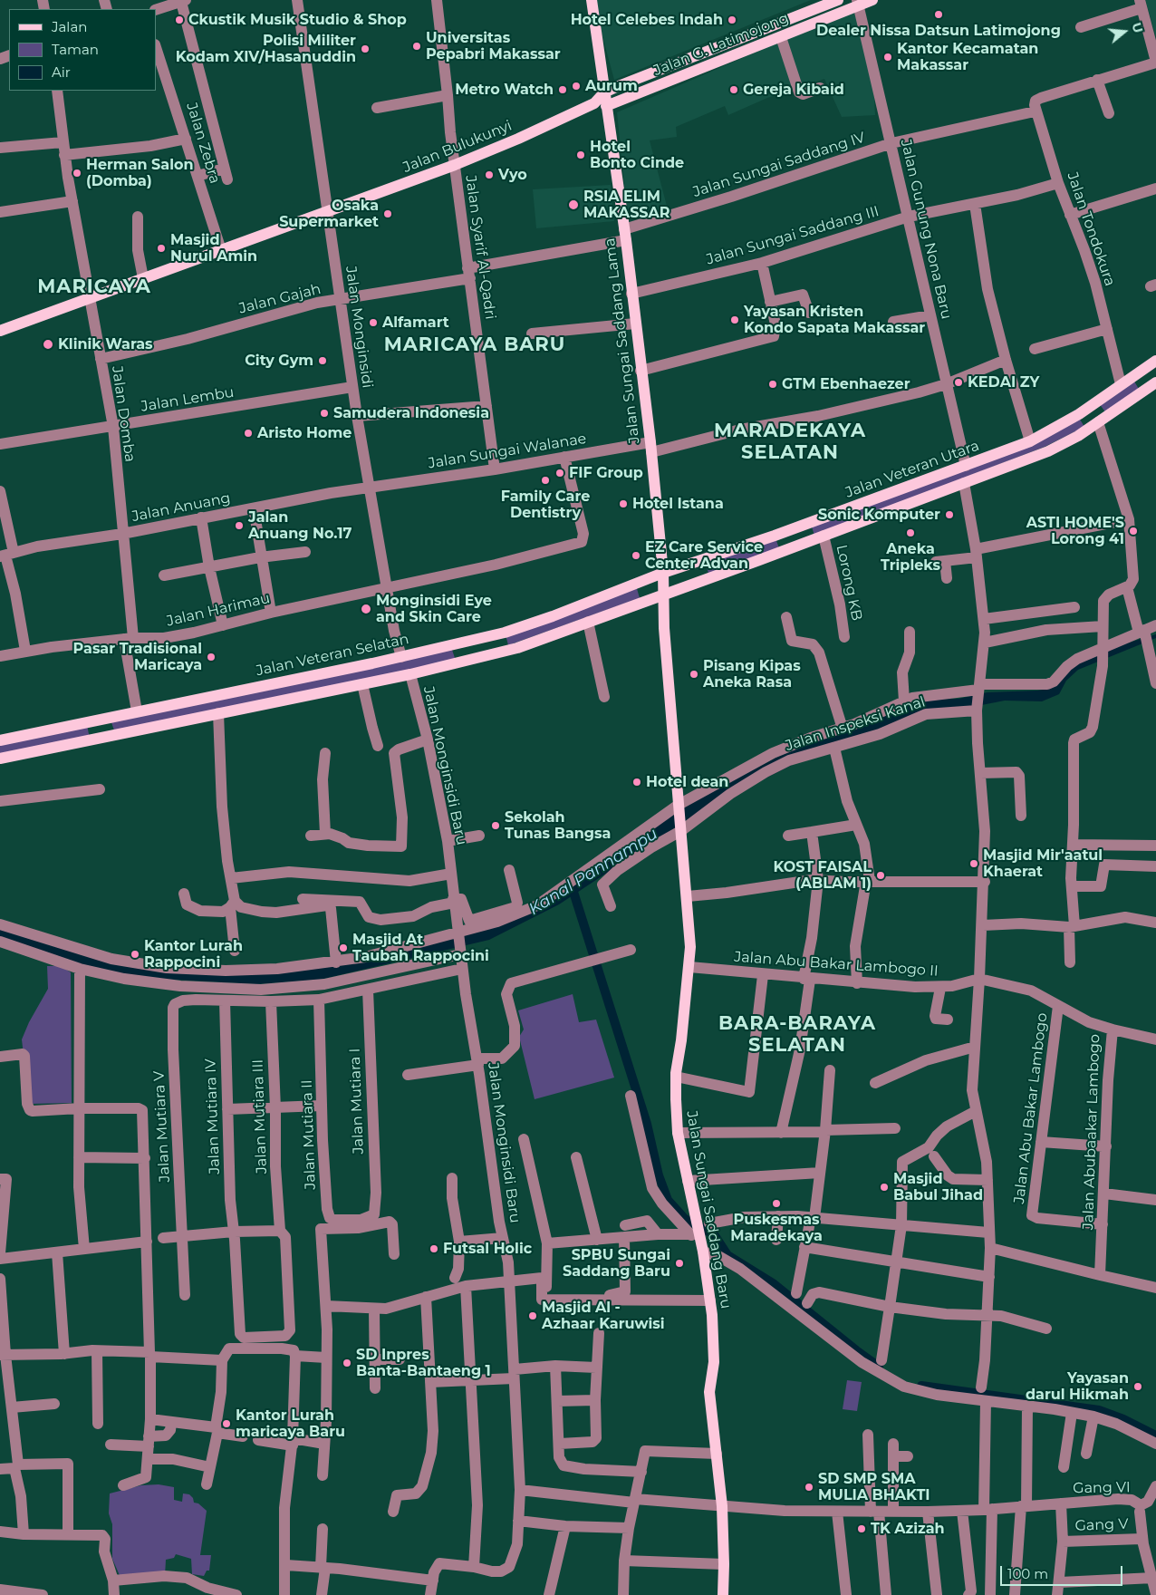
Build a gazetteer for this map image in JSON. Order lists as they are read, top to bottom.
{
  "streets": {
    "main road": [
      "Jalan G. Latimojong",
      "Jalan Bulukunyi",
      "Jalan Sungai Saddang Lama",
      "Jalan Veteran Utara",
      "Jalan Veteran Selatan",
      "Jalan Sungai Saddang Baru"
    ],
    "street": [
      "Jalan Zebra",
      "Jalan Sungai Saddang IV",
      "Jalan Gunung Nona Baru",
      "Jalan Tondokura",
      "Jalan Sungai Saddang III",
      "Jalan Syarif Al-Qadri",
      "Jalan Gajah",
      "Jalan Monginsidi",
      "Jalan Lembu",
      "Jalan Domba",
      "Jalan Sungai Walanae",
      "Jalan Anuang",
      "Lorong KB",
      "Jalan Harimau",
      "Jalan Inspeksi Kanal",
      "Jalan Monginsidi Baru",
      "Jalan Abu Bakar Lambogo II",
      "Jalan Mutiara I",
      "Jalan Abu Bakar Lambogo",
      "Jalan Mutiara IV",
      "Jalan Mutiara III",
      "Jalan Mutiara V",
      "Jalan Abubaakar Lambogo",
      "Jalan Mutiara II",
      "Gang VI",
      "Gang V"
    ]
  },
  "crossings": [
    ["Jalan G. Latimojong", "Jalan Gunung Nona Baru"],
    ["Jalan G. Latimojong", "Jalan Sungai Saddang Lama"],
    ["Jalan Zebra", "Jalan Bulukunyi"],
    ["Jalan Bulukunyi", "Jalan Syarif Al-Qadri"],
    ["Jalan Bulukunyi", "Jalan Monginsidi"],
    ["Jalan Bulukunyi", "Jalan Sungai Saddang Lama"],
    ["Jalan Bulukunyi", "Jalan Domba"],
    ["Jalan Sungai Saddang IV", "Jalan Gunung Nona Baru"],
    ["Jalan Sungai Saddang IV", "Jalan Tondokura"],
    ["Jalan Sungai Saddang IV", "Jalan Syarif Al-Qadri"],
    ["Jalan Sungai Saddang IV", "Jalan Gajah"],
    ["Jalan Sungai Saddang IV", "Jalan Sungai Saddang Lama"],
    ["Jalan Gunung Nona Baru", "Jalan Sungai Saddang III"],
    ["Jalan Gunung Nona Baru", "Jalan Sungai Walanae"],
    ["Jalan Gunung Nona Baru", "Jalan Veteran Utara"],
    ["Jalan Tondokura", "Jalan Sungai Saddang III"],
    ["Jalan Tondokura", "Jalan Veteran Utara"],
    ["Jalan Sungai Saddang III", "Jalan Sungai Saddang Lama"],
    ["Jalan Syarif Al-Qadri", "Jalan Gajah"],
    ["Jalan Syarif Al-Qadri", "Jalan Sungai Walanae"],
    ["Jalan Gajah", "Jalan Monginsidi"],
    ["Jalan Gajah", "Jalan Domba"],
    ["Jalan Monginsidi", "Jalan Lembu"],
    ["Jalan Monginsidi", "Jalan Sungai Walanae"],
    ["Jalan Monginsidi", "Jalan Anuang"],
    ["Jalan Monginsidi", "Jalan Harimau"],
    ["Jalan Monginsidi", "Jalan Veteran Selatan"],
    ["Jalan Sungai Saddang Lama", "Jalan Sungai Walanae"],
    ["Jalan Sungai Saddang Lama", "Jalan Veteran Utara"],
    ["Jalan Sungai Saddang Lama", "Jalan Veteran Selatan"],
    ["Jalan Sungai Saddang Lama", "Jalan Sungai Saddang Baru"],
    ["Jalan Lembu", "Jalan Domba"],
    ["Jalan Domba", "Jalan Anuang"],
    ["Jalan Domba", "Jalan Harimau"],
    ["Jalan Domba", "Jalan Veteran Selatan"],
    ["Jalan Sungai Walanae", "Jalan Anuang"],
    ["Jalan Sungai Walanae", "Jalan Harimau"],
    ["Jalan Veteran Utara", "Lorong KB"],
    ["Jalan Veteran Utara", "Jalan Veteran Selatan"],
    ["Jalan Veteran Utara", "Jalan Sungai Saddang Baru"],
    ["Jalan Inspeksi Kanal", "Jalan Sungai Saddang Baru"],
    ["Jalan Monginsidi Baru", "Gang VI"],
    ["Jalan Abu Bakar Lambogo II", "Jalan Abubaakar Lambogo"],
    ["Jalan Abu Bakar Lambogo II", "Jalan Sungai Saddang Baru"],
    ["Jalan Mutiara I", "Jalan Mutiara II"],
    ["Jalan Abu Bakar Lambogo", "Jalan Abubaakar Lambogo"],
    ["Jalan Mutiara IV", "Jalan Mutiara III"],
    ["Jalan Mutiara IV", "Jalan Mutiara V"],
    ["Jalan Sungai Saddang Baru", "Gang VI"]
  ],
  "districts": [
    "MARICAYA",
    "MARICAYA BARU",
    "MARADEKAYA SELATAN",
    "BARA-BARAYA SELATAN"
  ],
  "water": ["Kanal Pannampu"],
  "places": [
    "Dealer Nissa Datsun Latimojong",
    "Ckustik Musik Studio & Shop",
    "Hotel Celebes Indah",
    "Universitas Pepabri Makassar",
    "Polisi Militer Kodam XIV/Hasanuddin",
    "Kantor Kecamatan Makassar",
    "Aurum",
    "Metro Watch",
    "Gereja Kibaid",
    "Hotel Bonto Cinde",
    "Herman Salon (Domba)",
    "Vyo",
    "RSIA ELIM MAKASSAR",
    "Osaka Supermarket",
    "Masjid Nurul Amin",
    "Yayasan Kristen Kondo Sapata Makassar",
    "Alfamart",
    "Klinik Waras",
    "City Gym",
    "KEDAI ZY",
    "GTM Ebenhaezer",
    "Samudera Indonesia",
    "Aristo Home",
    "FIF Group",
    "Family Care Dentistry",
    "Hotel Istana",
    "Sonic Komputer",
    "Jalan Anuang No.17",
    "ASTI HOME'S Lorong 41",
    "Aneka Tripleks",
    "EZ Care Service Center Advan",
    "Monginsidi Eye and Skin Care",
    "Pasar Tradisional Maricaya",
    "Pisang Kipas Aneka Rasa",
    "Hotel dean",
    "Sekolah Tunas Bangsa",
    "Masjid Mir'aatul Khaerat",
    "KOST FAISAL (ABLAM 1)",
    "Masjid At Taubah Rappocini",
    "Kantor Lurah Rappocini",
    "Masjid Babul Jihad",
    "Puskesmas Maradekaya",
    "Futsal Holic",
    "SPBU Sungai Saddang Baru",
    "Masjid Al - Azhaar Karuwisi",
    "SD Inpres Banta-Bantaeng 1",
    "Yayasan darul Hikmah",
    "Kantor Lurah maricaya Baru",
    "SD SMP SMA MULIA BHAKTI",
    "TK Azizah"
  ],
  "legend": ["Jalan", "Taman", "Air"],
  "scale_bar": "100 m",
  "north": "right"
}
